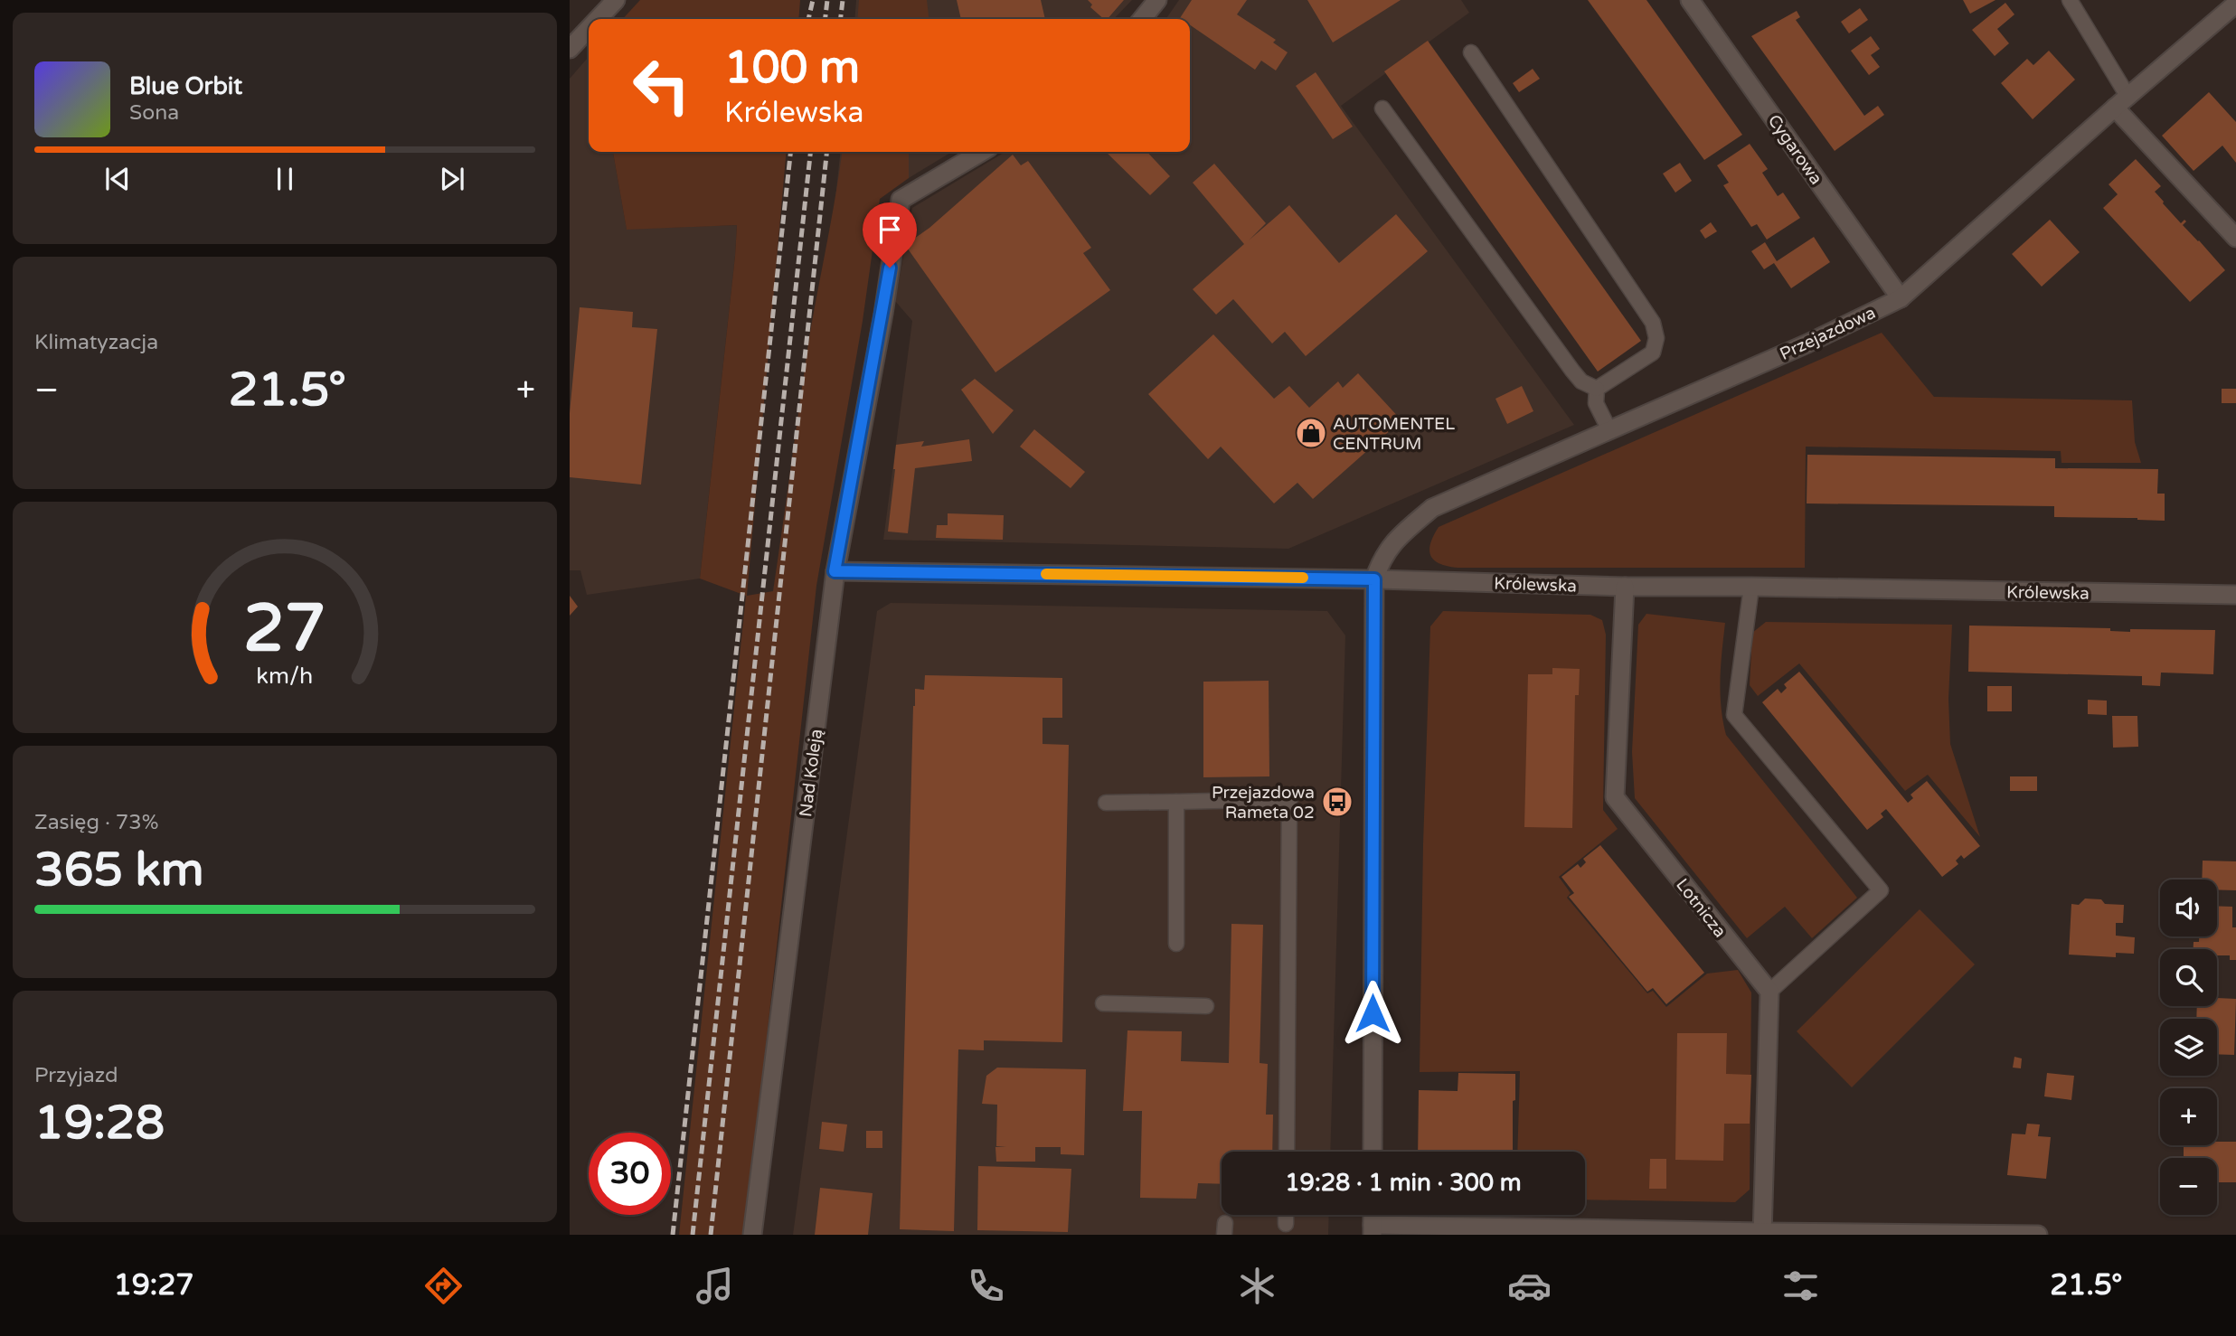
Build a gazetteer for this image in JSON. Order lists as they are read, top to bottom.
{
  "streets": {
    "street": [
      "Cygarowa",
      "Przejazdowa",
      "Królewska",
      "Nad Koleją",
      "Lotnicza"
    ]
  },
  "crossings": [
    ["Cygarowa", "Przejazdowa"],
    ["Przejazdowa", "Królewska"],
    ["Królewska", "Nad Koleją"],
    ["Królewska", "Lotnicza"]
  ],
  "places": {
    "shop": ["AUTOMENTEL CENTRUM"],
    "bus stop": ["Przejazdowa Rameta 02"]
  },
  "page": {
    "turn": ["100 m", "Królewska"],
    "song": ["Blue Orbit", "Sona"],
    "tile": [
      "Klimatyzacja",
      ["Zasięg · 73%", "365 km"],
      ["Przyjazd", "19:28"]
    ],
    "heat": ["−", "21.5°", "+"],
    "map_buttons": ["+", "−"],
    "limit": "30",
    "trip": "19:28 · 1 min · 300 m",
    "tabs": ["19:27", "21.5°"],
    "gauge": ["27", "km/h"]
  }
}
